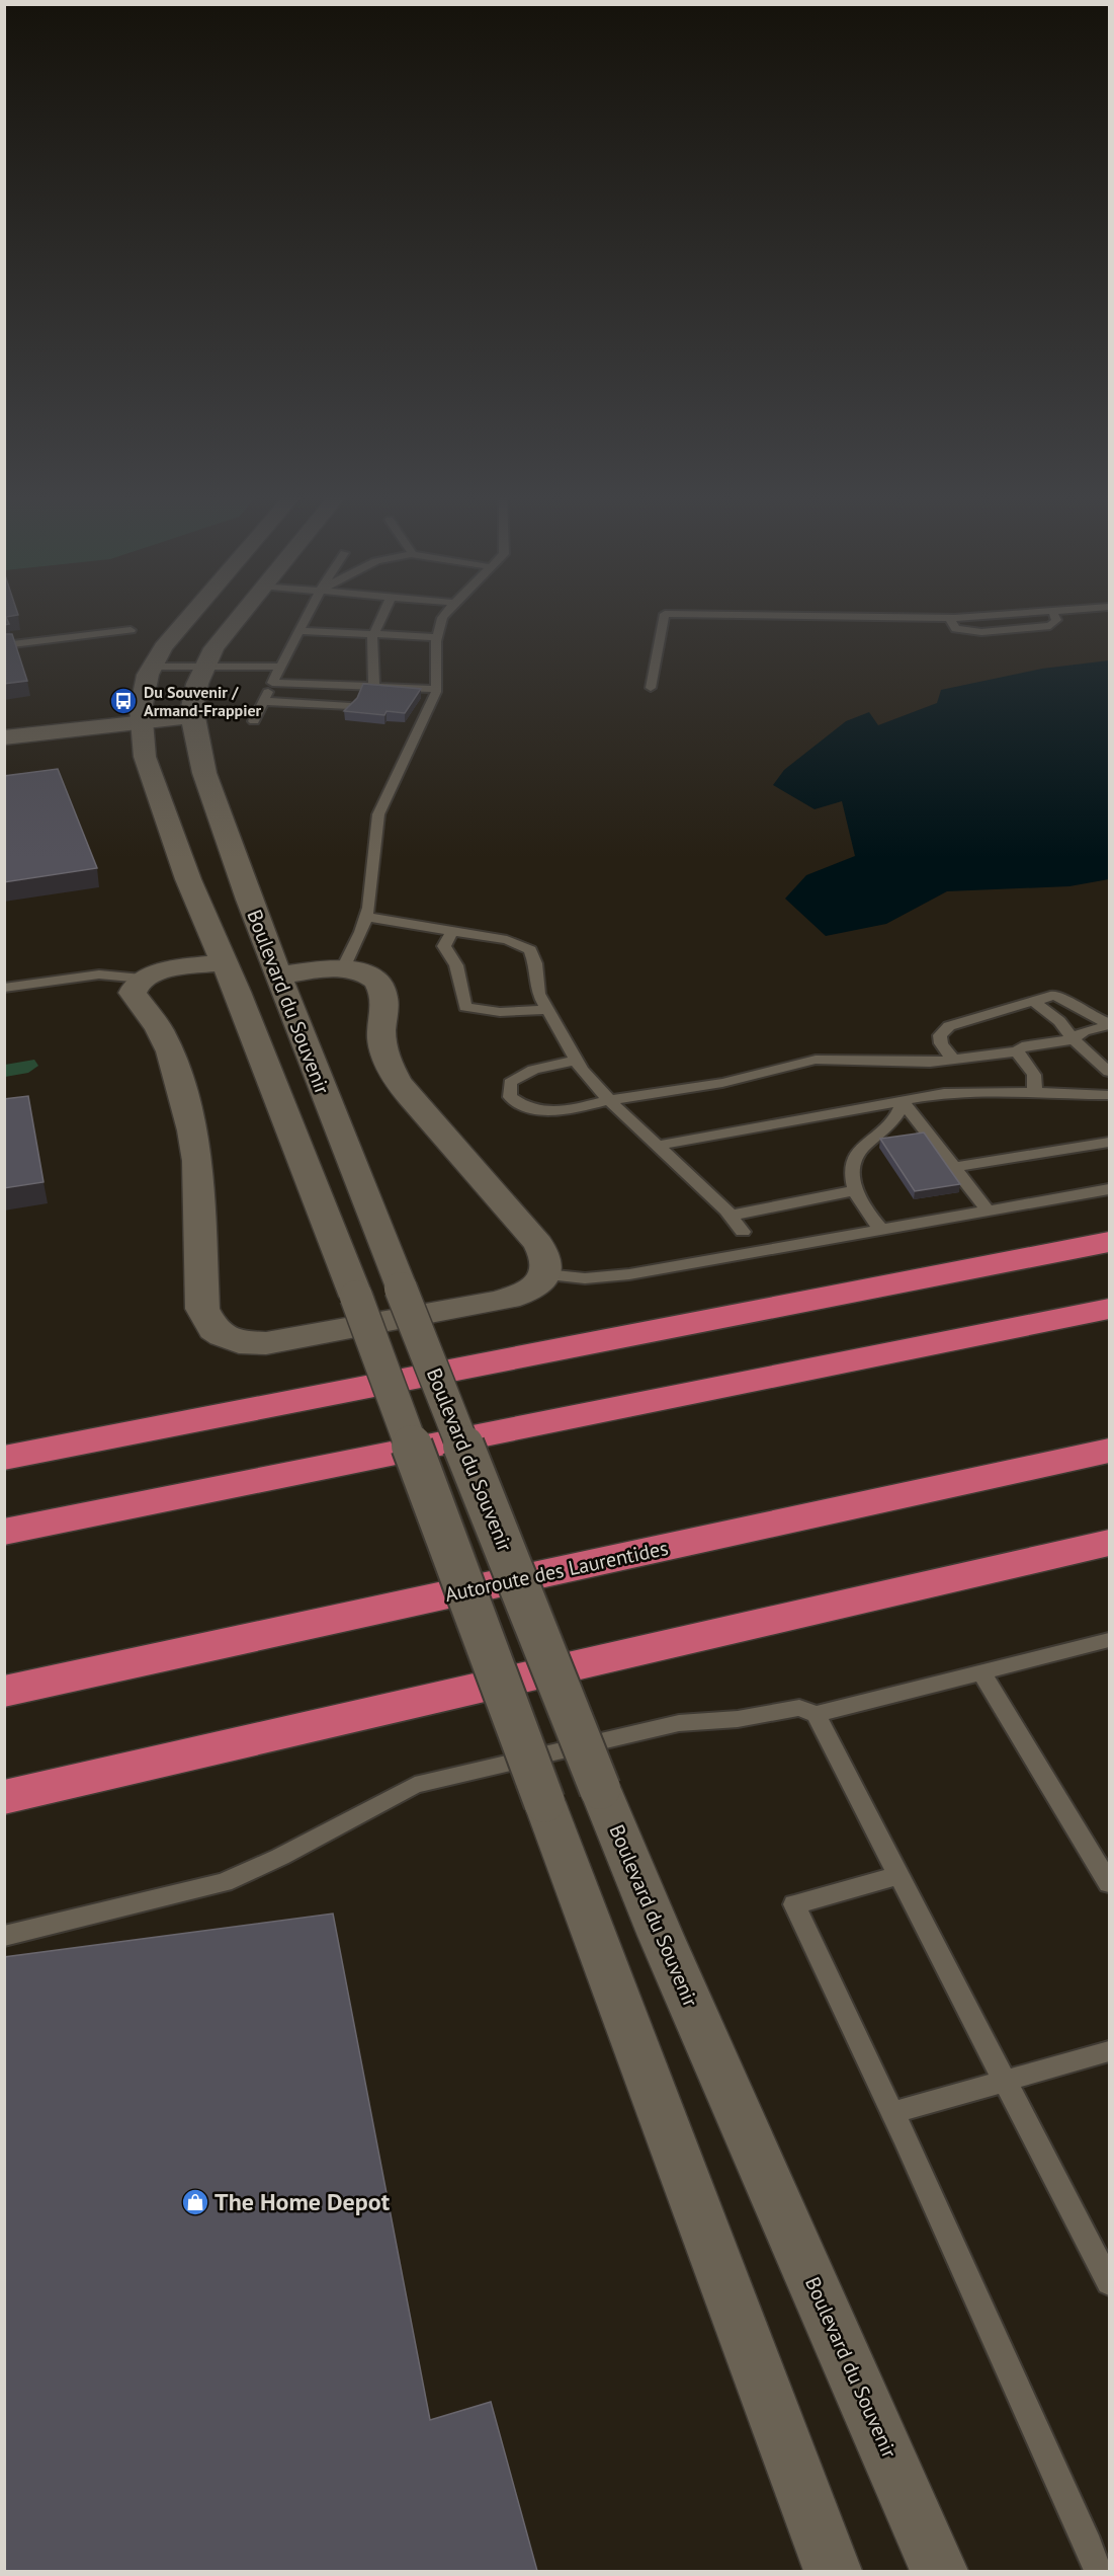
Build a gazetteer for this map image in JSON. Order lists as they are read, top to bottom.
{
  "streets": {
    "highway": ["Autoroute des Laurentides"],
    "street": ["Boulevard du Souvenir"]
  },
  "places": {
    "bus stop": ["Du Souvenir / Armand-Frappier"],
    "shop": ["The Home Depot"]
  }
}
